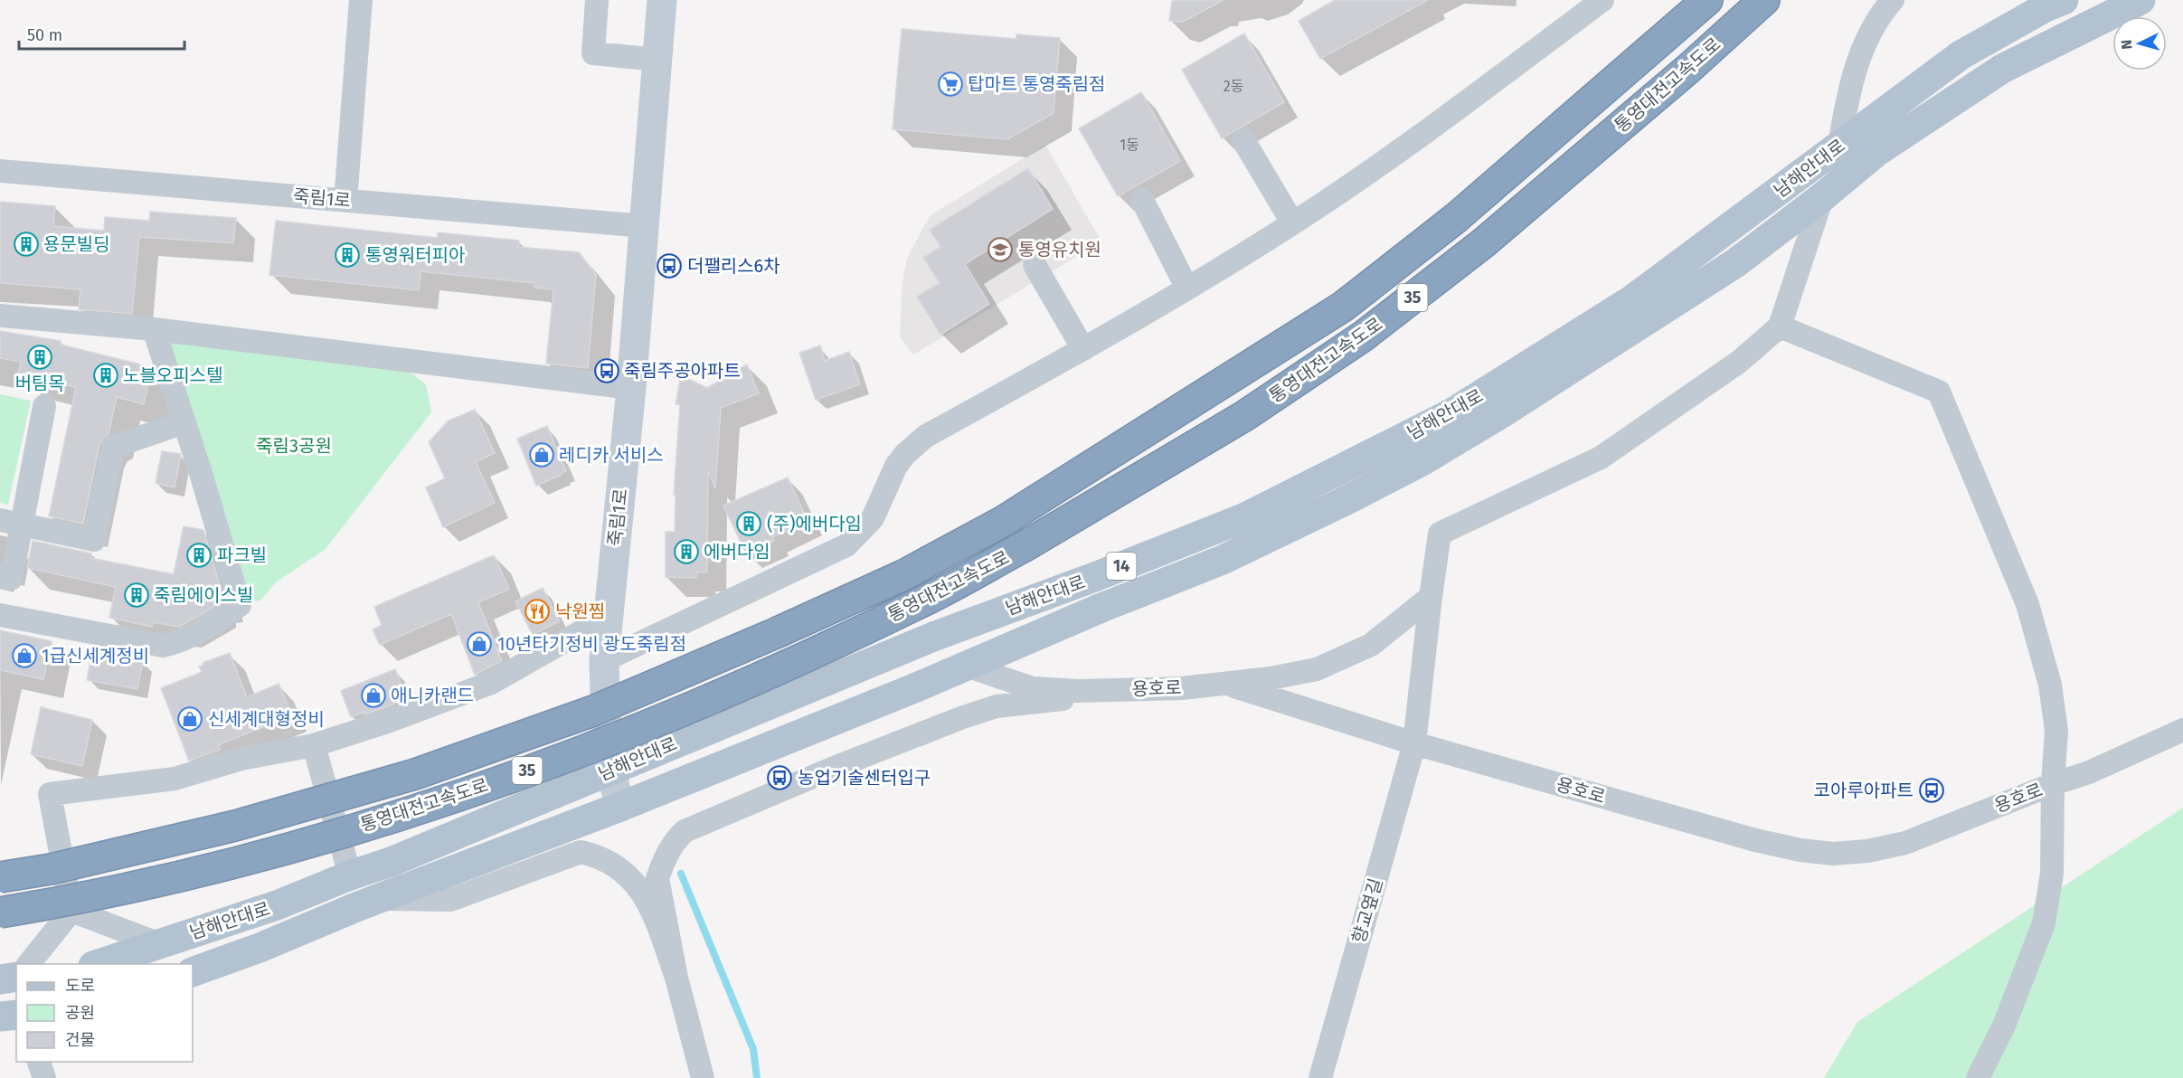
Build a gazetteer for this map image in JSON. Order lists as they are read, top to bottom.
{
  "streets": {
    "highway": ["통영대전고속도로", "35"],
    "main road": ["남해안대로", "14"],
    "street": ["죽림1로", "용호로", "향교옆길"]
  },
  "crossings": [
    ["남해안대로", "죽림1로"],
    ["남해안대로", "용호로"],
    ["용호로", "향교옆길"]
  ],
  "parks": ["죽림3공원"],
  "places": {
    "supermarket": ["탑마트 통영죽림점"],
    "building": [
      "용문빌딩",
      "통영워터피아",
      "버팀목",
      "노블오피스텔",
      "(주)에버다임",
      "에버다임",
      "파크빌",
      "죽림에이스빌"
    ],
    "school or university": ["통영유치원"],
    "bus stop": [
      "더팰리스6차",
      "죽림주공아파트",
      "농업기술센터입구",
      "코아루아파트"
    ],
    "shop": [
      "레디카 서비스",
      "10년타기정비 광도죽림점",
      "1급신세계정비",
      "애니카랜드",
      "신세계대형정비"
    ],
    "restaurant": ["낙원찜"]
  },
  "house_numbers": ["2동", "1동"],
  "legend": ["도로", "공원", "건물"],
  "scale_bar": "50 m",
  "north": "left"
}
